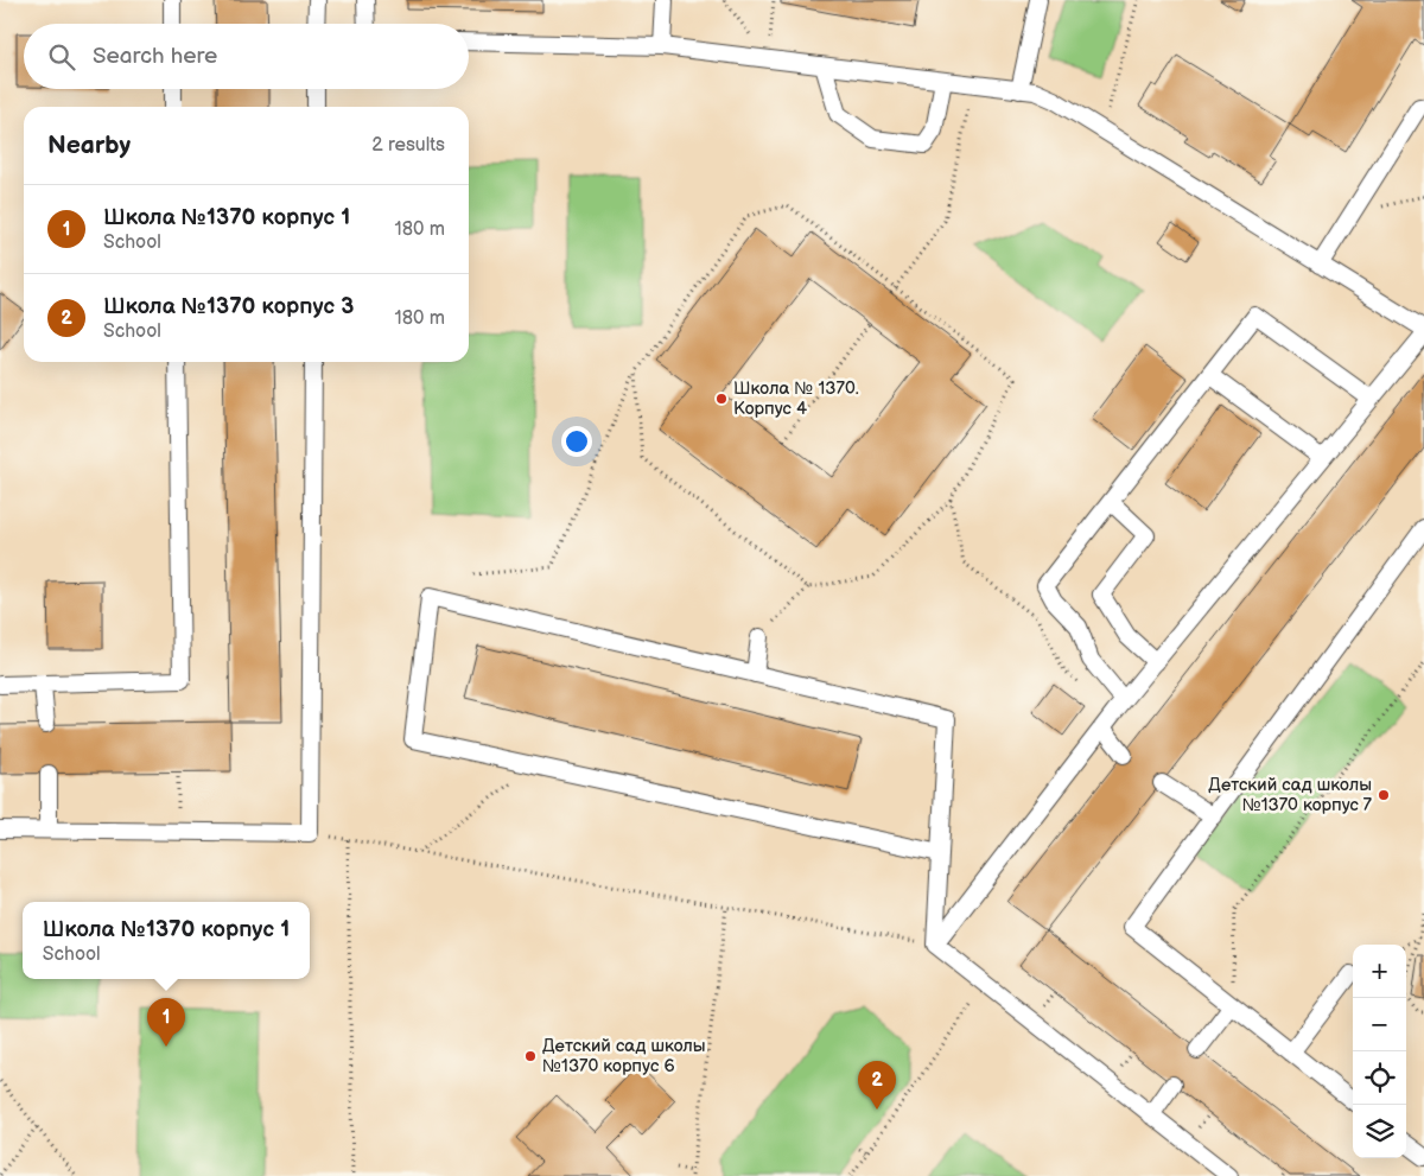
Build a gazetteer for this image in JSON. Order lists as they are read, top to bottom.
{
  "places": ["Школа № 1370. Корпус 4", "Детский сад школы №1370 корпус 7", "Детский сад школы №1370 корпус 6"],
  "page": {
    "search": "Search here",
    "heading": ["Nearby", "2 results"],
    "list": [
      {
        "mark": "1",
        "name": "Школа №1370 корпус 1",
        "note": "School",
        "value": "180 m"
      },
      {
        "mark": "2",
        "name": "Школа №1370 корпус 3",
        "note": "School",
        "value": "180 m"
      }
    ],
    "popup": ["Школа №1370 корпус 1", "School"],
    "map_buttons": ["+", "−"],
    "pins": ["1", "2"]
  }
}
